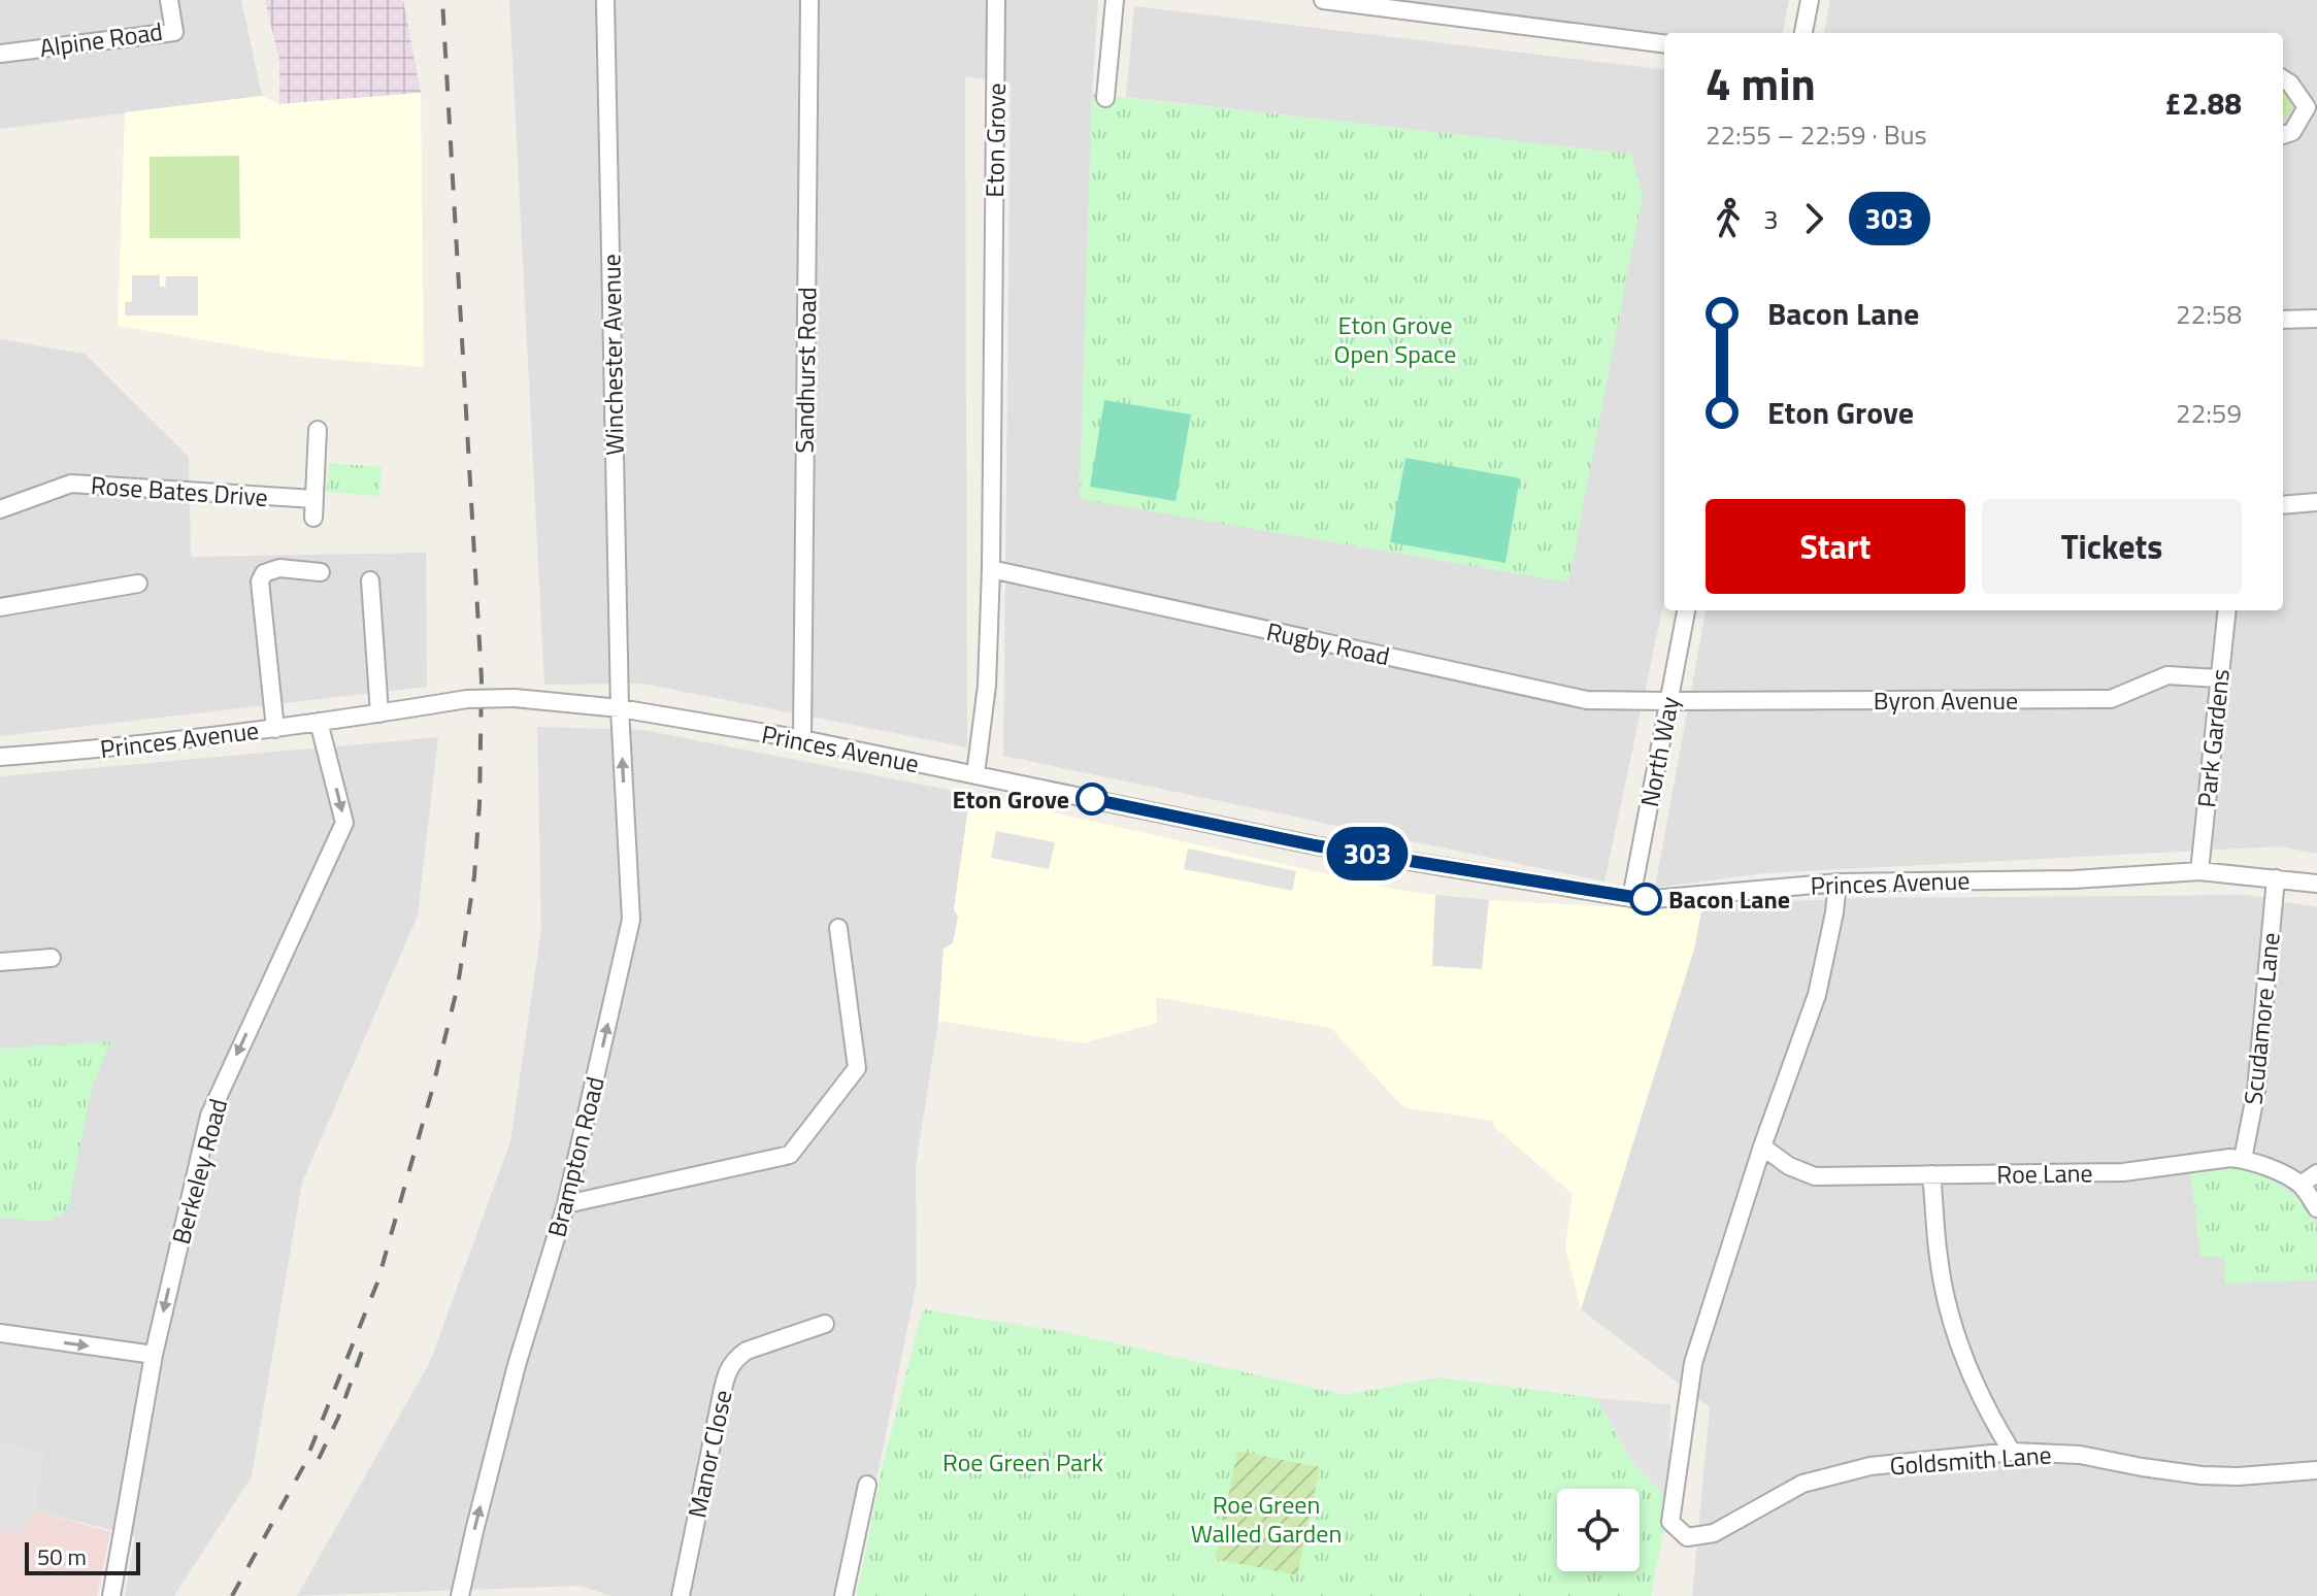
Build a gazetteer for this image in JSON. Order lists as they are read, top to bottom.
{
  "streets": {
    "street": [
      "Alpine Road",
      "Eton Grove",
      "Winchester Avenue",
      "Sandhurst Road",
      "Rose Bates Drive",
      "Rugby Road",
      "Byron Avenue",
      "Park Gardens",
      "Princes Avenue",
      "North Way",
      "Scudamore Lane",
      "Brampton Road",
      "Berkeley Road",
      "Roe Lane",
      "Manor Close",
      "Goldsmith Lane"
    ]
  },
  "crossings": [
    ["Eton Grove", "Rugby Road"],
    ["Eton Grove", "Princes Avenue"],
    ["Winchester Avenue", "Princes Avenue"],
    ["Winchester Avenue", "Brampton Road"],
    ["Sandhurst Road", "Princes Avenue"],
    ["Rugby Road", "Byron Avenue"],
    ["Rugby Road", "North Way"],
    ["Byron Avenue", "Park Gardens"],
    ["Byron Avenue", "North Way"],
    ["Park Gardens", "Princes Avenue"],
    ["Princes Avenue", "North Way"],
    ["Princes Avenue", "Scudamore Lane"],
    ["Princes Avenue", "Brampton Road"],
    ["Princes Avenue", "Berkeley Road"],
    ["Scudamore Lane", "Roe Lane"],
    ["Roe Lane", "Goldsmith Lane"]
  ],
  "one_way": ["Brampton Road", "Berkeley Road"],
  "parks": ["Eton Grove Open Space", "Roe Green Park", "Roe Green Walled Garden"],
  "places": ["Eton Grove", "Bacon Lane"],
  "lines": ["bus line 303"],
  "scale_bar": "50 m",
  "page": {
    "on_map": "303",
    "heading": ["4 min", "22:55 – 22:59 · Bus", "£2.88"],
    "legs": ["3", "303"],
    "list": [
      {
        "name": "Bacon Lane",
        "value": "22:58"
      },
      {
        "name": "Eton Grove",
        "value": "22:59"
      }
    ],
    "buttons": ["Start", "Tickets"],
    "scale": "50 m"
  }
}
